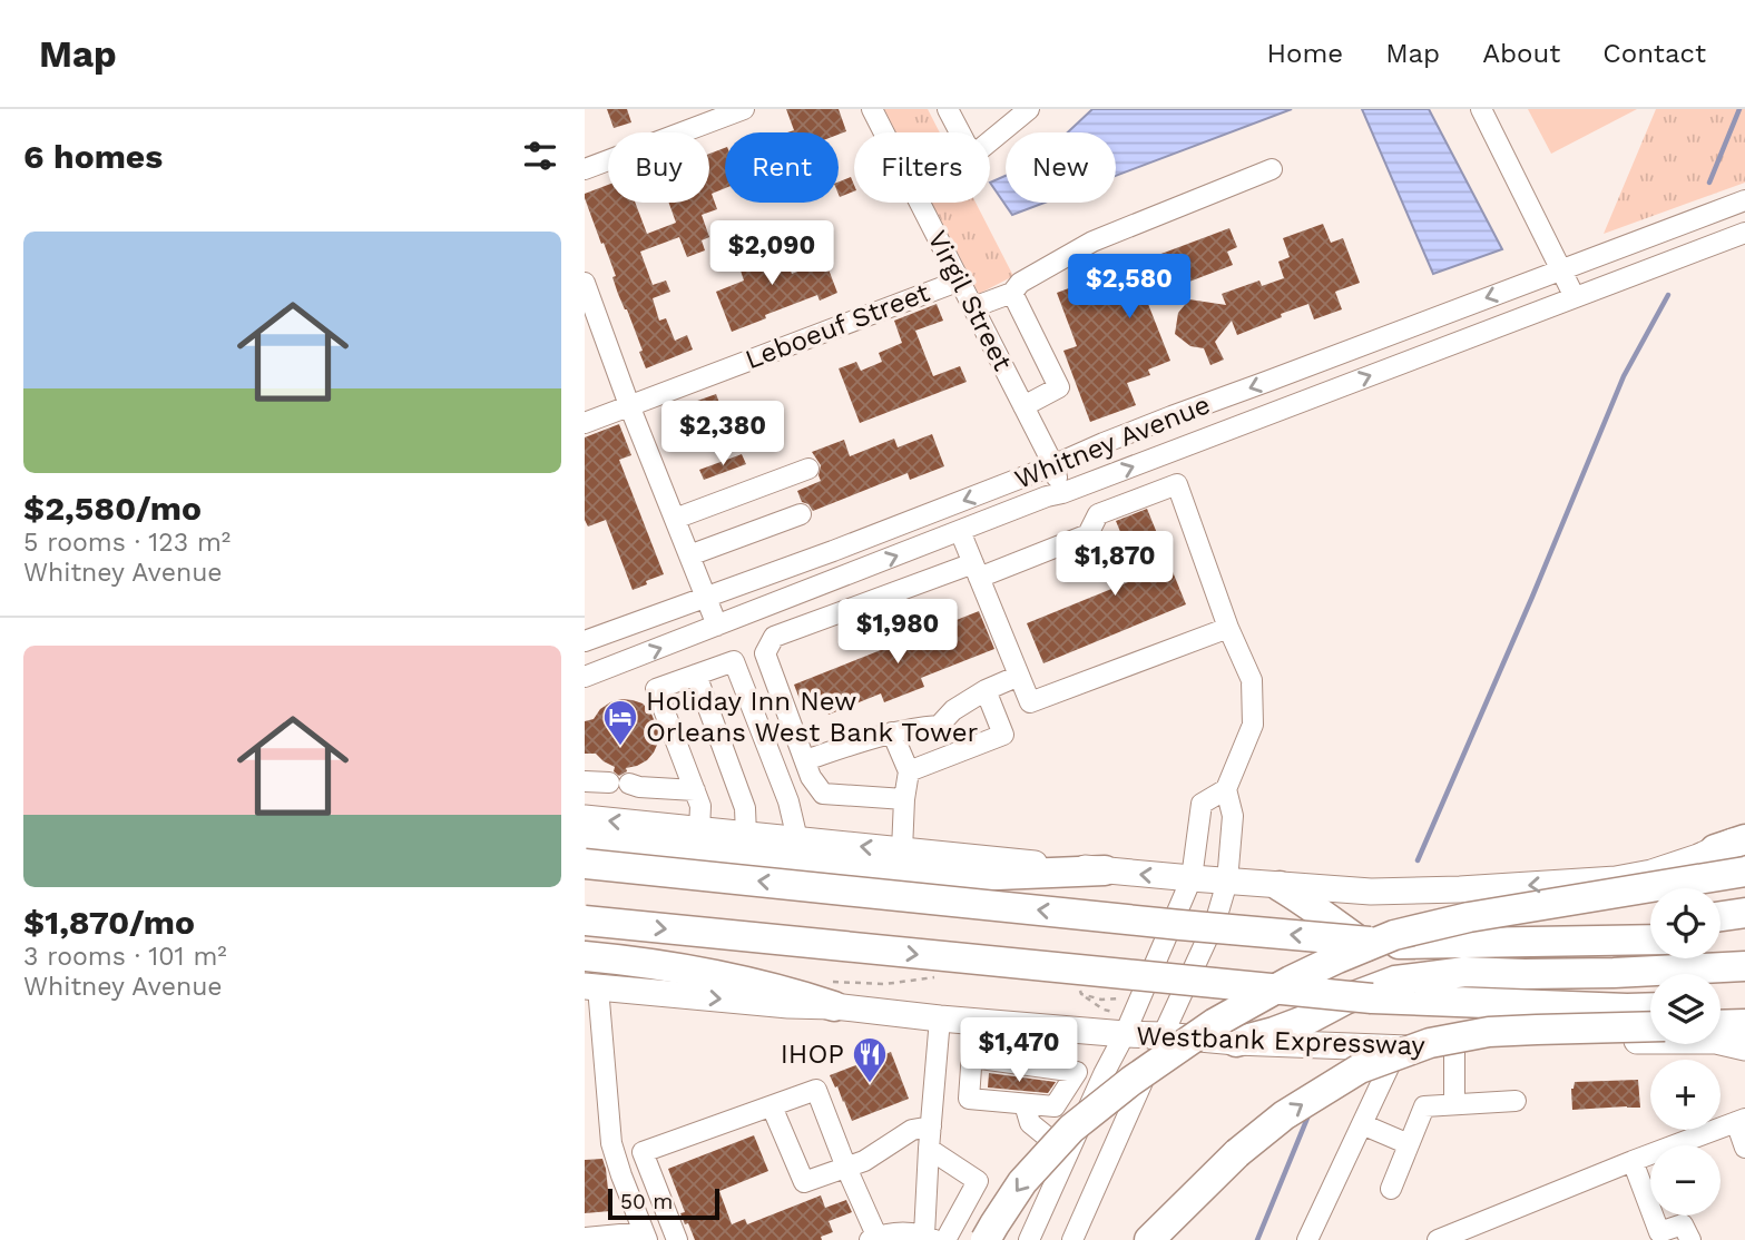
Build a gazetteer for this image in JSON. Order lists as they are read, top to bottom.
{
  "streets": {
    "highway": ["Westbank Expressway"],
    "street": ["Virgil Street", "Leboeuf Street", "Whitney Avenue"]
  },
  "crossings": [
    ["Virgil Street", "Leboeuf Street"],
    ["Virgil Street", "Whitney Avenue"]
  ],
  "places": {
    "hotel": ["Holiday Inn New Orleans West Bank Tower"],
    "restaurant": ["IHOP"]
  },
  "scale_bar": "50 m",
  "page": {
    "header": "Map",
    "nav": [
      "Home",
      "Map",
      "About",
      "Contact"
    ],
    "heading": "6 homes",
    "chip": [
      "Buy",
      "Rent",
      "Filters",
      "New"
    ],
    "list": [
      {
        "name": "$2,580/mo",
        "note": "5 rooms · 123 m² · Whitney Avenue"
      },
      {
        "name": "$1,870/mo",
        "note": "3 rooms · 101 m² · Whitney Avenue"
      }
    ],
    "price": [
      "$2,090",
      "$2,580",
      "$2,380",
      "$1,870",
      "$1,980",
      "$1,470"
    ],
    "map_buttons": ["+", "−"],
    "scale": "50 m"
  }
}
